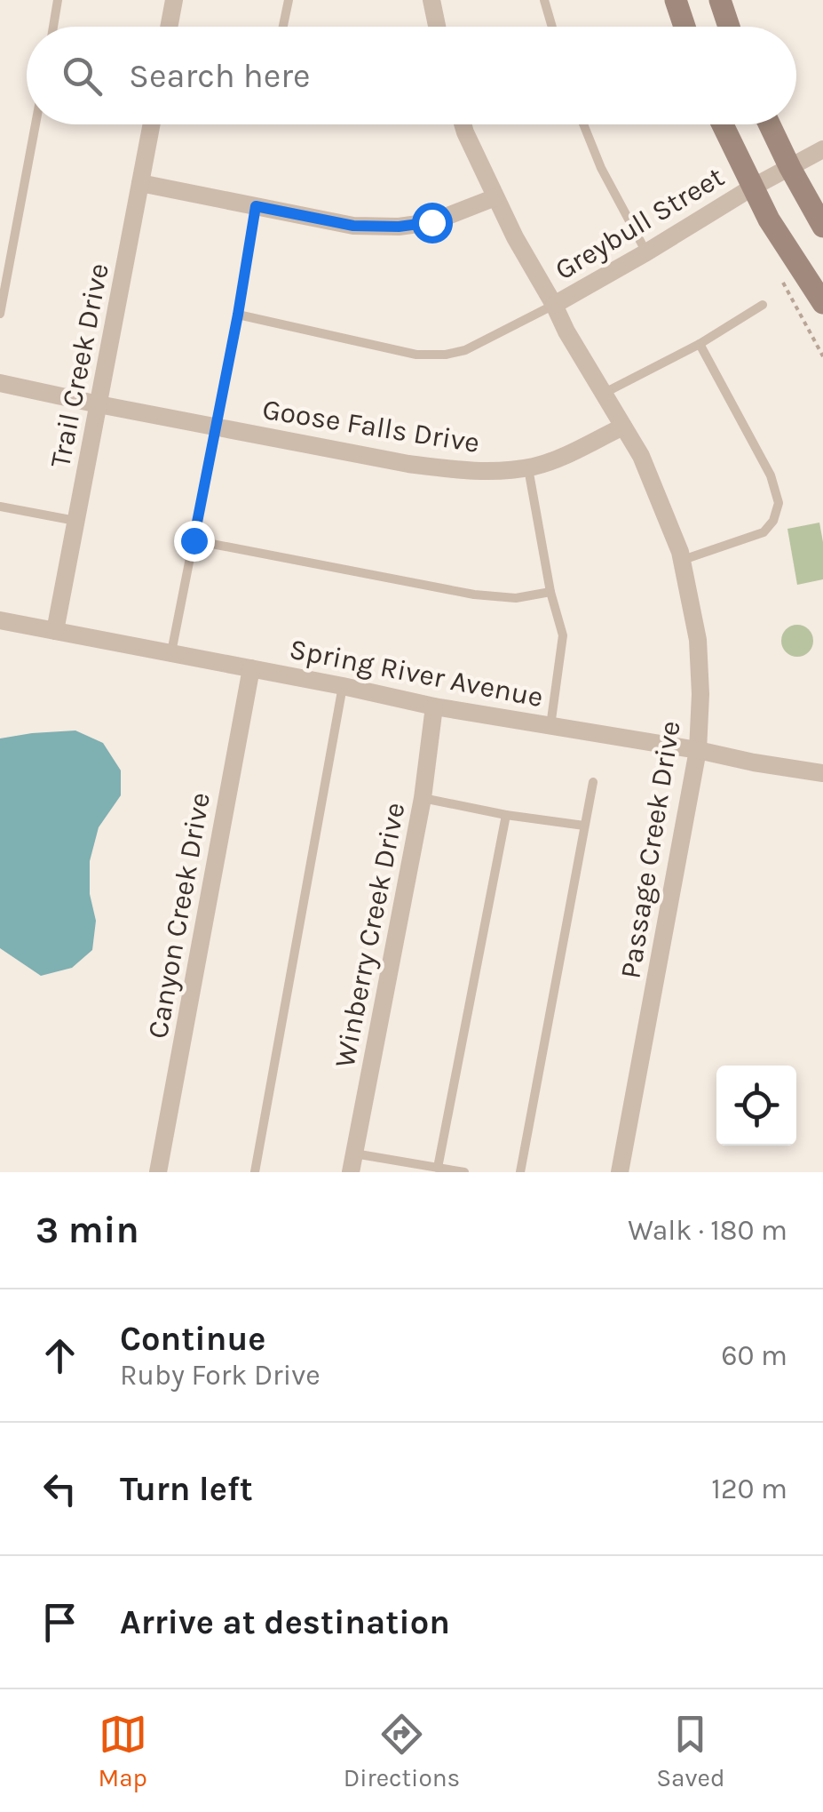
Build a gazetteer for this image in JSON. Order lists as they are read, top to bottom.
{
  "streets": {
    "street": [
      "Greybull Street",
      "Trail Creek Drive",
      "Goose Falls Drive",
      "Spring River Avenue",
      "Passage Creek Drive",
      "Canyon Creek Drive",
      "Winberry Creek Drive"
    ]
  },
  "crossings": [
    ["Greybull Street", "Passage Creek Drive"],
    ["Trail Creek Drive", "Goose Falls Drive"],
    ["Trail Creek Drive", "Spring River Avenue"],
    ["Goose Falls Drive", "Passage Creek Drive"],
    ["Spring River Avenue", "Passage Creek Drive"],
    ["Spring River Avenue", "Canyon Creek Drive"],
    ["Spring River Avenue", "Winberry Creek Drive"]
  ],
  "page": {
    "search": "Search here",
    "heading": ["3 min", "Walk · 180 m"],
    "list": [
      ["Continue", "Ruby Fork Drive", "60 m"],
      ["Turn left", "120 m"],
      "Arrive at destination"
    ],
    "nav": ["Map", "Directions", "Saved"]
  }
}
